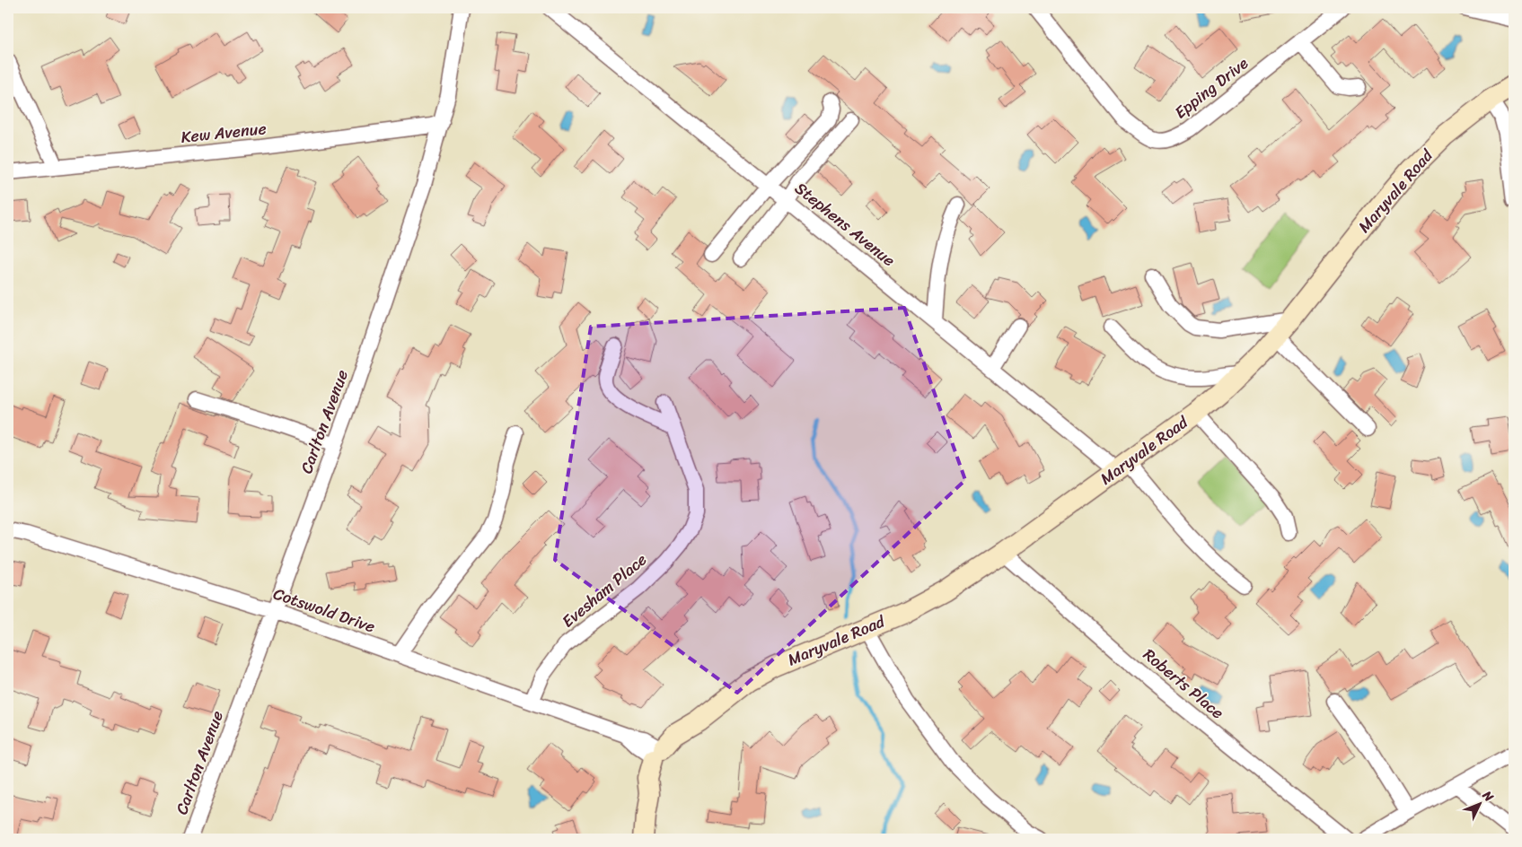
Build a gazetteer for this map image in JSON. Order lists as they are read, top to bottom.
{
  "streets": {
    "street": [
      "Epping Drive",
      "Kew Avenue",
      "Maryvale Road",
      "Stephens Avenue",
      "Carlton Avenue",
      "Evesham Place",
      "Cotswold Drive",
      "Roberts Place"
    ]
  },
  "crossings": [
    ["Kew Avenue", "Carlton Avenue"],
    ["Maryvale Road", "Stephens Avenue"],
    ["Maryvale Road", "Cotswold Drive"],
    ["Maryvale Road", "Roberts Place"],
    ["Carlton Avenue", "Cotswold Drive"],
    ["Evesham Place", "Cotswold Drive"]
  ],
  "north": "top right"
}
